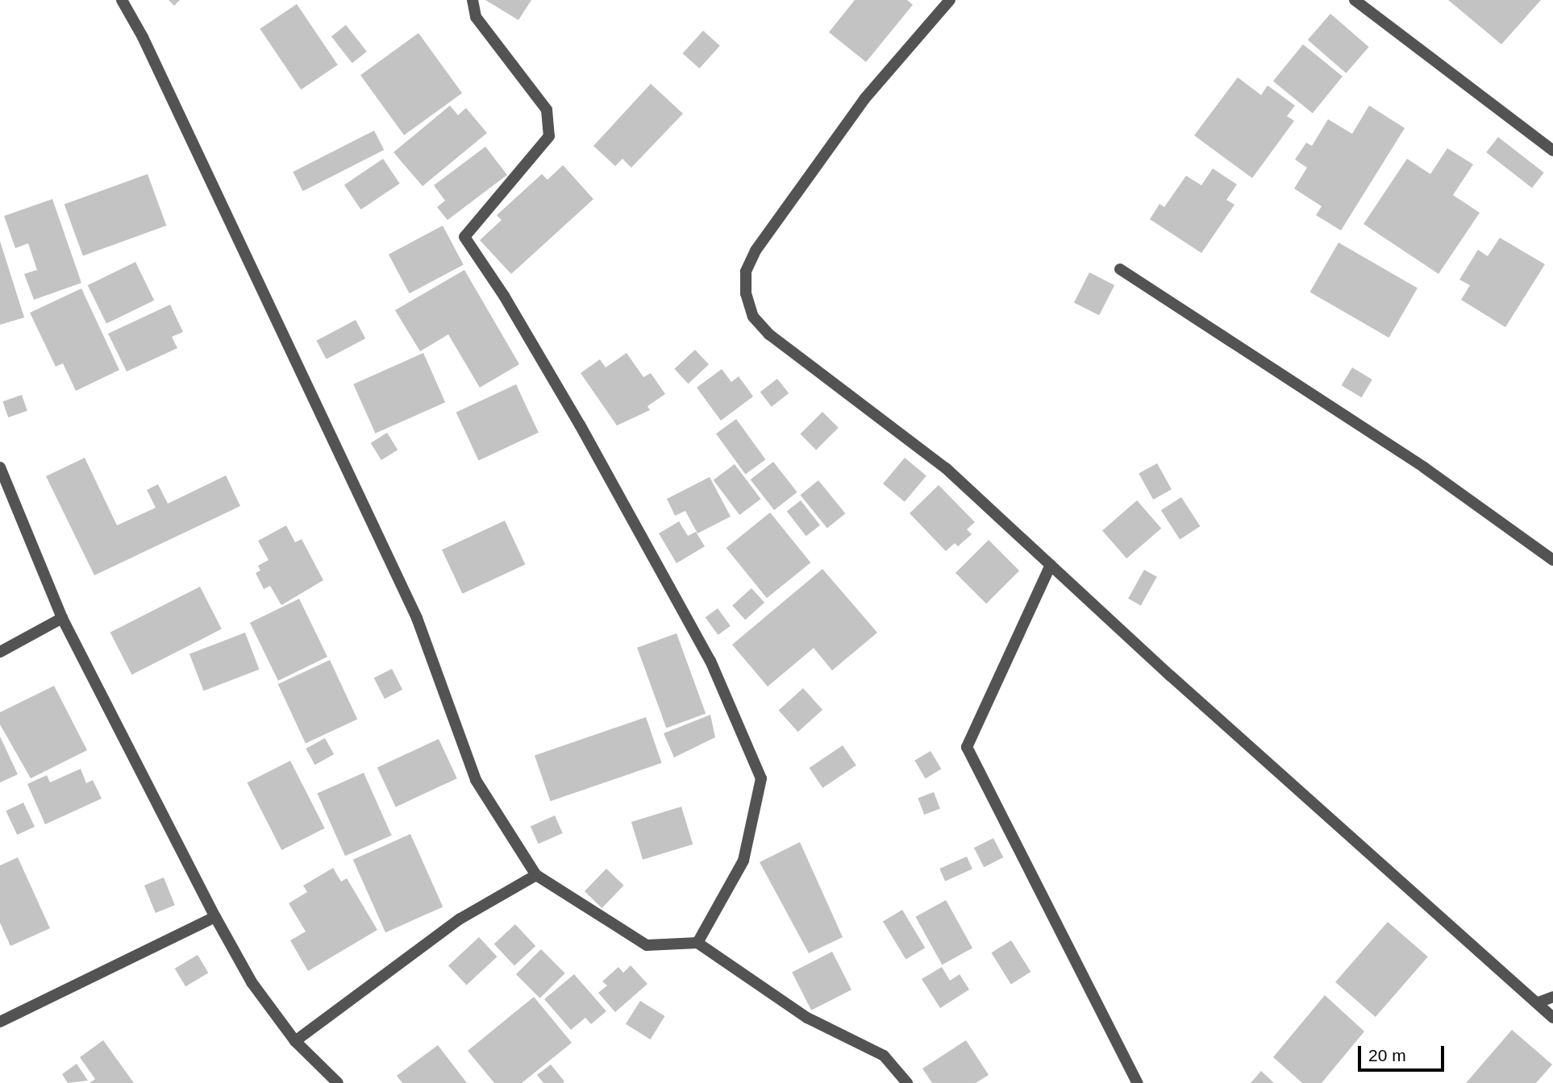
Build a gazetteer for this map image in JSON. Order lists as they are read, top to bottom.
{
  "scale_bar": "20 m"
}
